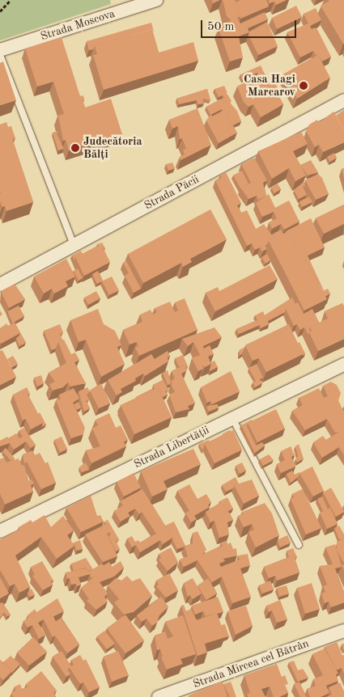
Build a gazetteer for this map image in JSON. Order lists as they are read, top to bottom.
{
  "streets": {
    "street": [
      "Strada Moscova",
      "Strada Păcii",
      "Strada Libertății",
      "Strada Mircea cel Bătrân"
    ]
  },
  "places": ["Casa Hagi Marcarov", "Judecătoria Bălți"],
  "scale_bar": "50 m"
}
